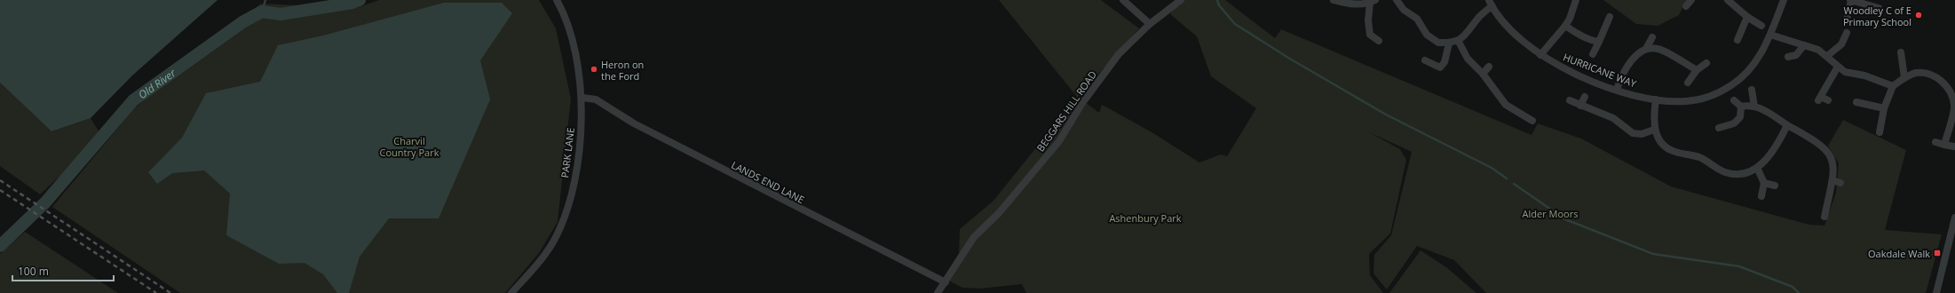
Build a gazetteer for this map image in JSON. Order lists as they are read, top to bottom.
{
  "streets": {
    "street": [
      "HURRICANE WAY",
      "BEGGARS HILL ROAD",
      "PARK LANE",
      "LANDS END LANE"
    ]
  },
  "crossings": [
    ["BEGGARS HILL ROAD", "LANDS END LANE"],
    ["PARK LANE", "LANDS END LANE"]
  ],
  "water": ["Old River"],
  "parks": ["Charvil Country Park", "Alder Moors", "Ashenbury Park"],
  "places": {
    "other": ["Woodley C of E Primary School", "Heron on the Ford"],
    "transit": ["Oakdale Walk"]
  },
  "scale_bar": "100 m"
}
